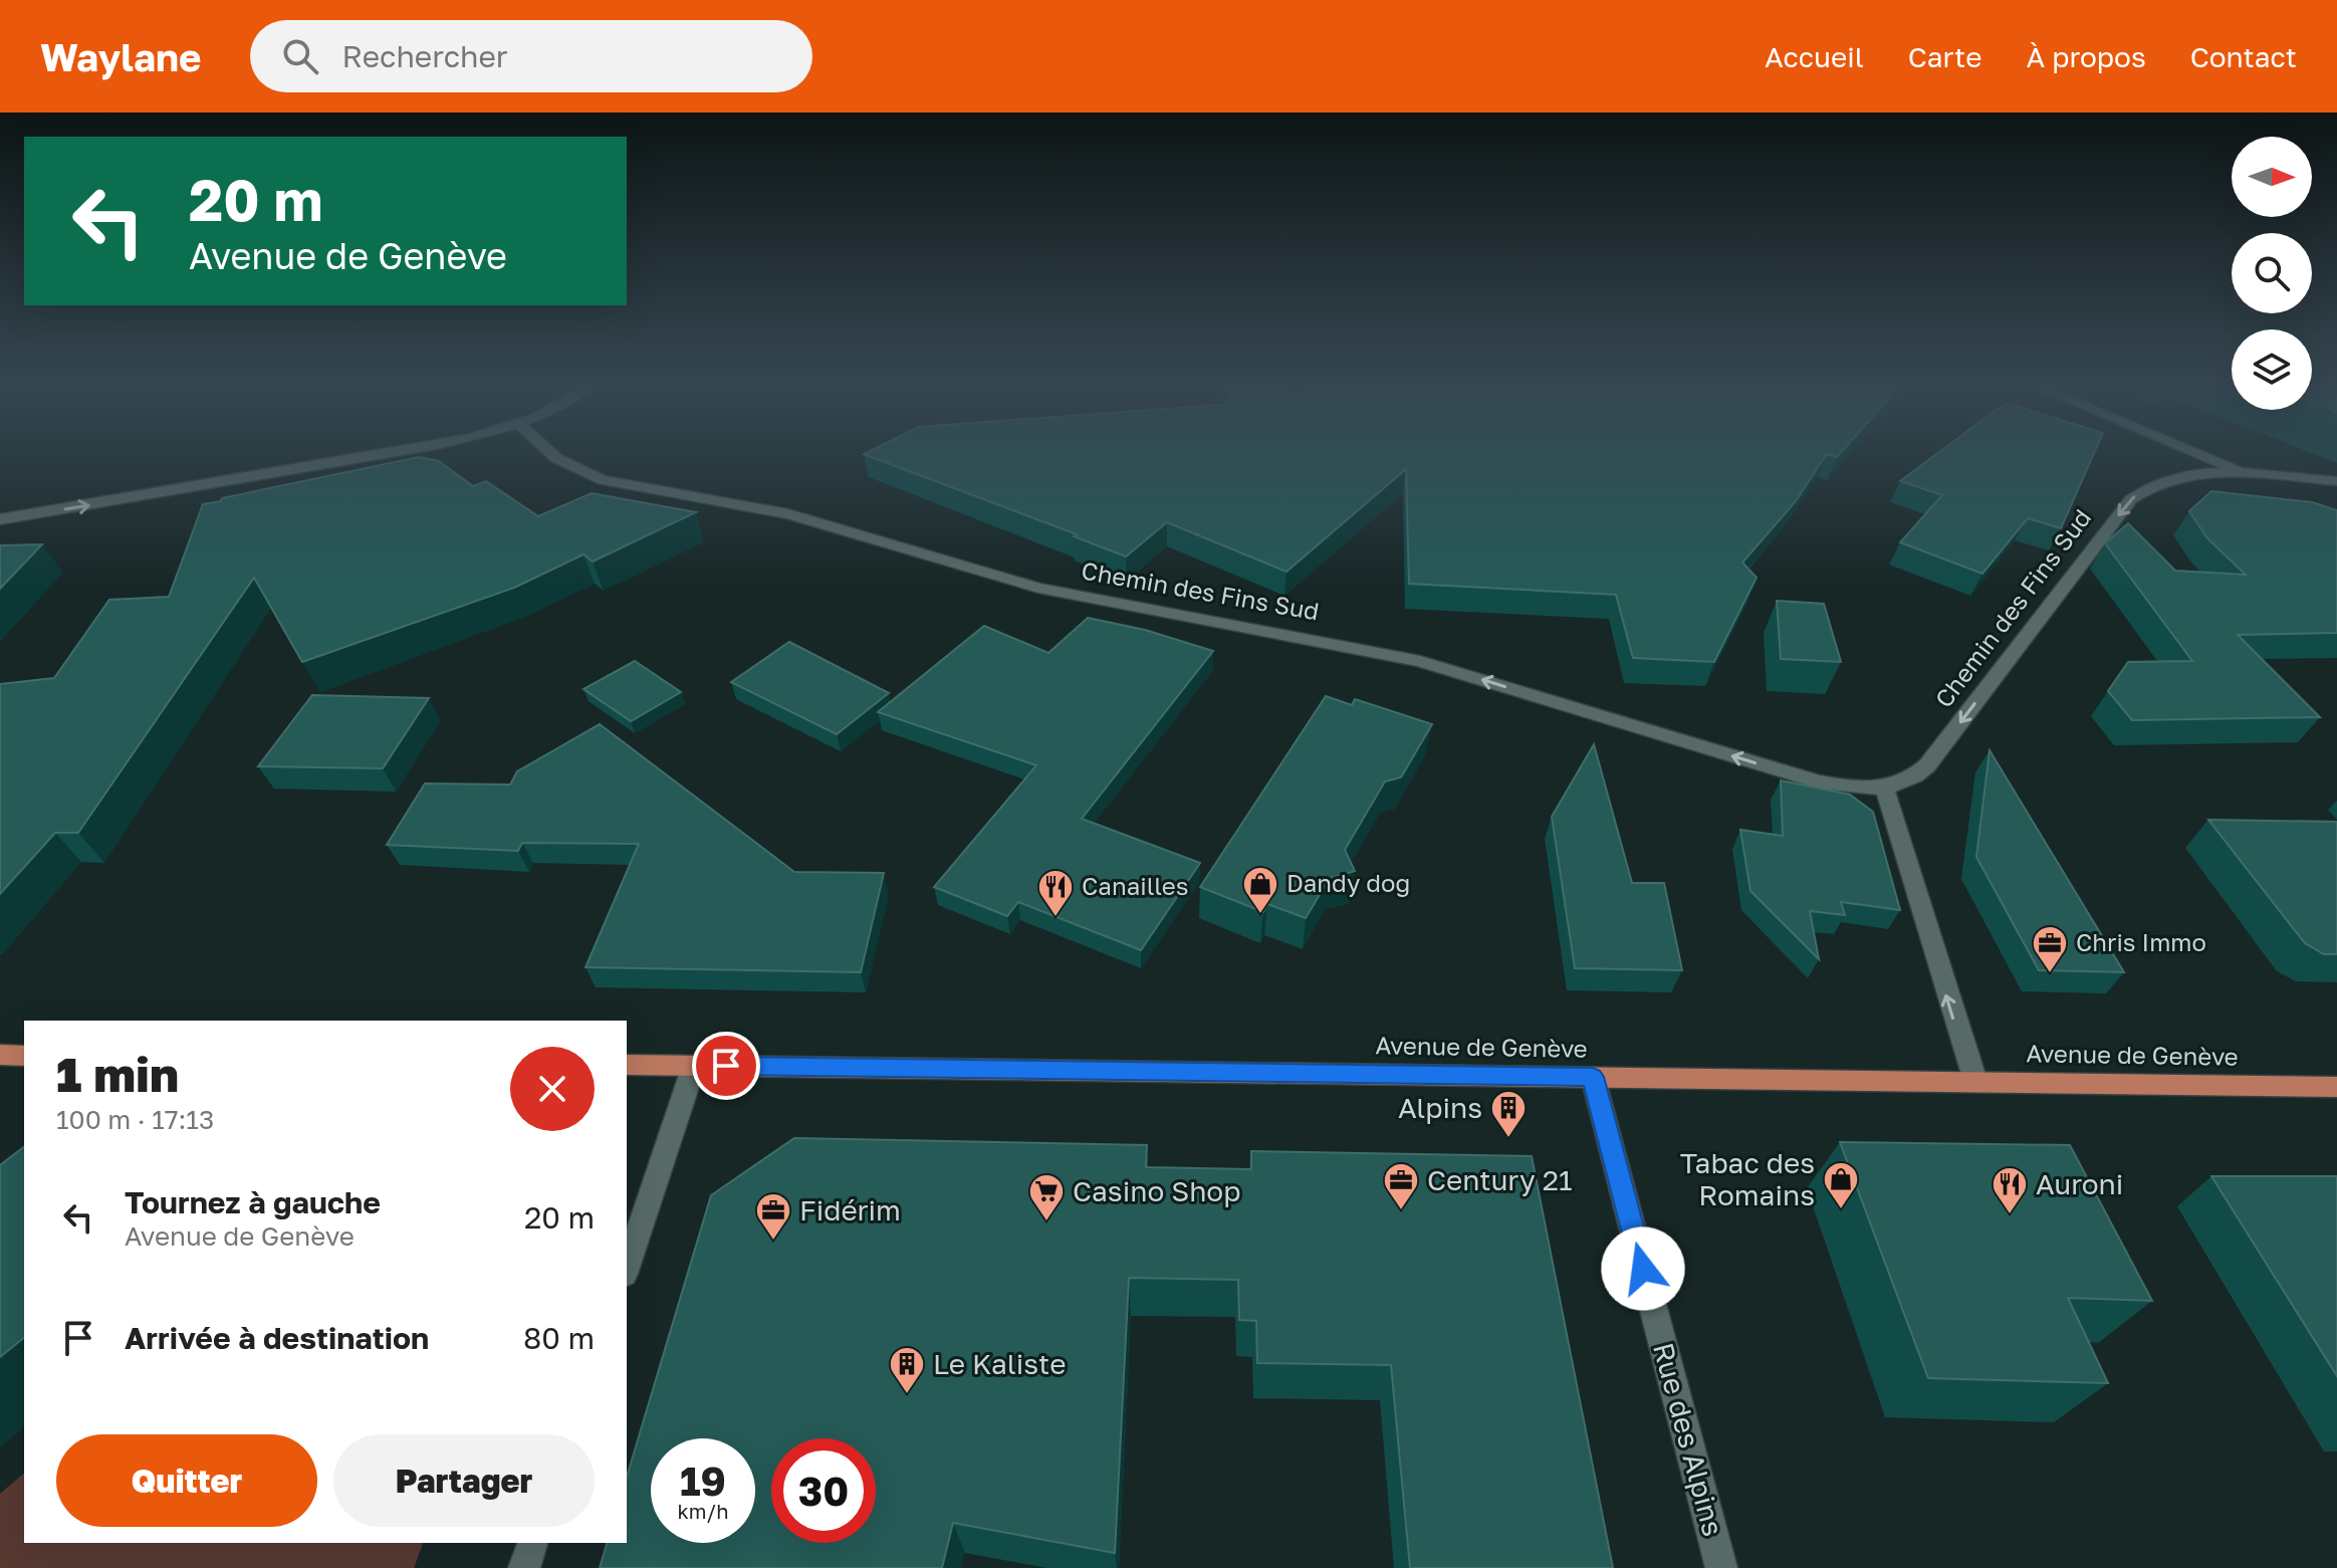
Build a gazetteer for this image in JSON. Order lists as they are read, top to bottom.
{
  "streets": {
    "main road": ["Avenue de Genève"],
    "street": ["Chemin des Fins Sud", "Rue des Alpins"]
  },
  "crossings": [
    ["Avenue de Genève", "Rue des Alpins"]
  ],
  "one_way": ["Chemin des Fins Sud"],
  "places": {
    "shop": ["Dandy dog", "Tabac des Romains"],
    "restaurant": ["Canailles", "Auroni"],
    "office": ["Chris Immo", "Century 21", "Fidérim"],
    "building": ["Alpins", "Le Kaliste"],
    "supermarket": ["Casino Shop"]
  },
  "north": "right",
  "page": {
    "header": "Waylane",
    "search": "Rechercher",
    "nav": [
      "Accueil",
      "Carte",
      "À propos",
      "Contact"
    ],
    "turn": ["20 m", "Avenue de Genève"],
    "heading": ["1 min", "100 m · 17:13"],
    "list": [
      {
        "name": "Tournez à gauche",
        "note": "Avenue de Genève",
        "value": "20 m"
      },
      {
        "name": "Arrivée à destination",
        "value": "80 m"
      }
    ],
    "buttons": ["Quitter", "Partager"],
    "speed": "19 km/h",
    "limit": "30"
  }
}
